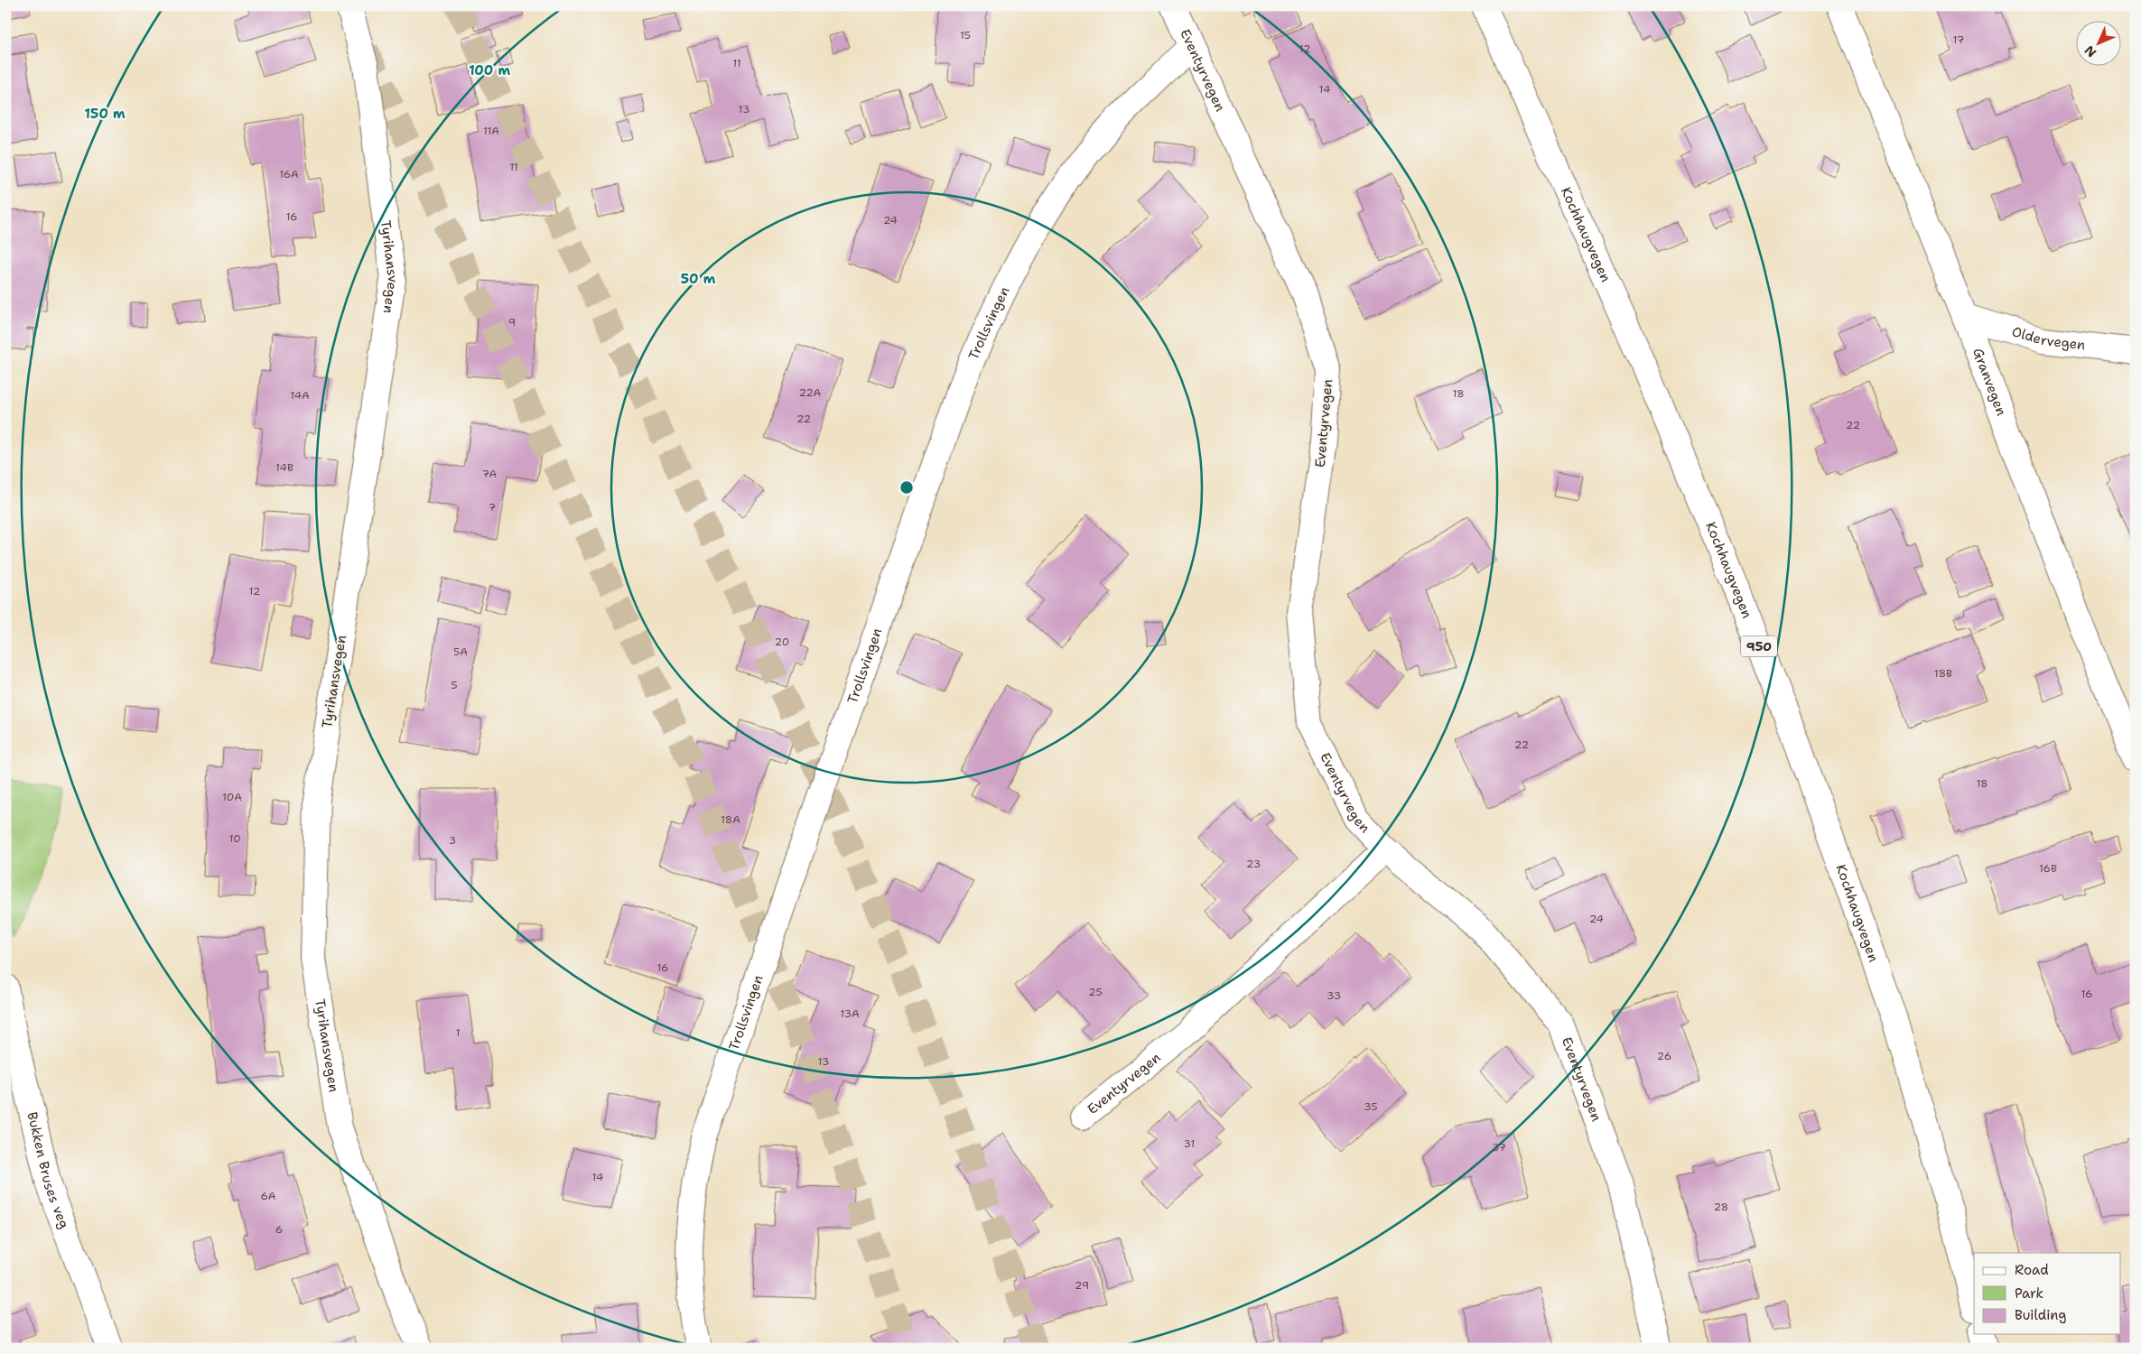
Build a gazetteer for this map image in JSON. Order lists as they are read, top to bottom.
{
  "streets": {
    "street": [
      "Eventyrvegen",
      "Kochhaugvegen",
      "Tyrihansvegen",
      "Trollsvingen",
      "Oldervegen",
      "Granvegen",
      "950",
      "Bukken Bruses veg"
    ]
  },
  "crossings": [
    ["Eventyrvegen", "Trollsvingen"],
    ["Oldervegen", "Granvegen"]
  ],
  "house_numbers": [
    "15",
    "17",
    "12",
    "11",
    "14",
    "13",
    "11A",
    "11",
    "16A",
    "16",
    "24",
    "9",
    "22A",
    "18",
    "14A",
    "22",
    "22",
    "14B",
    "7A",
    "7",
    "12",
    "20",
    "5A",
    "18B",
    "5",
    "22",
    "18",
    "10A",
    "18A",
    "10",
    "3",
    "23",
    "16B",
    "24",
    "16",
    "25",
    "16",
    "33",
    "13A",
    "1",
    "26",
    "13",
    "35",
    "31",
    "37",
    "14",
    "6A",
    "28",
    "6",
    "29"
  ],
  "legend": ["Road", "Park", "Building"],
  "north": "bottom left",
  "rings": ["100 m", "150 m", "50 m"]
}
